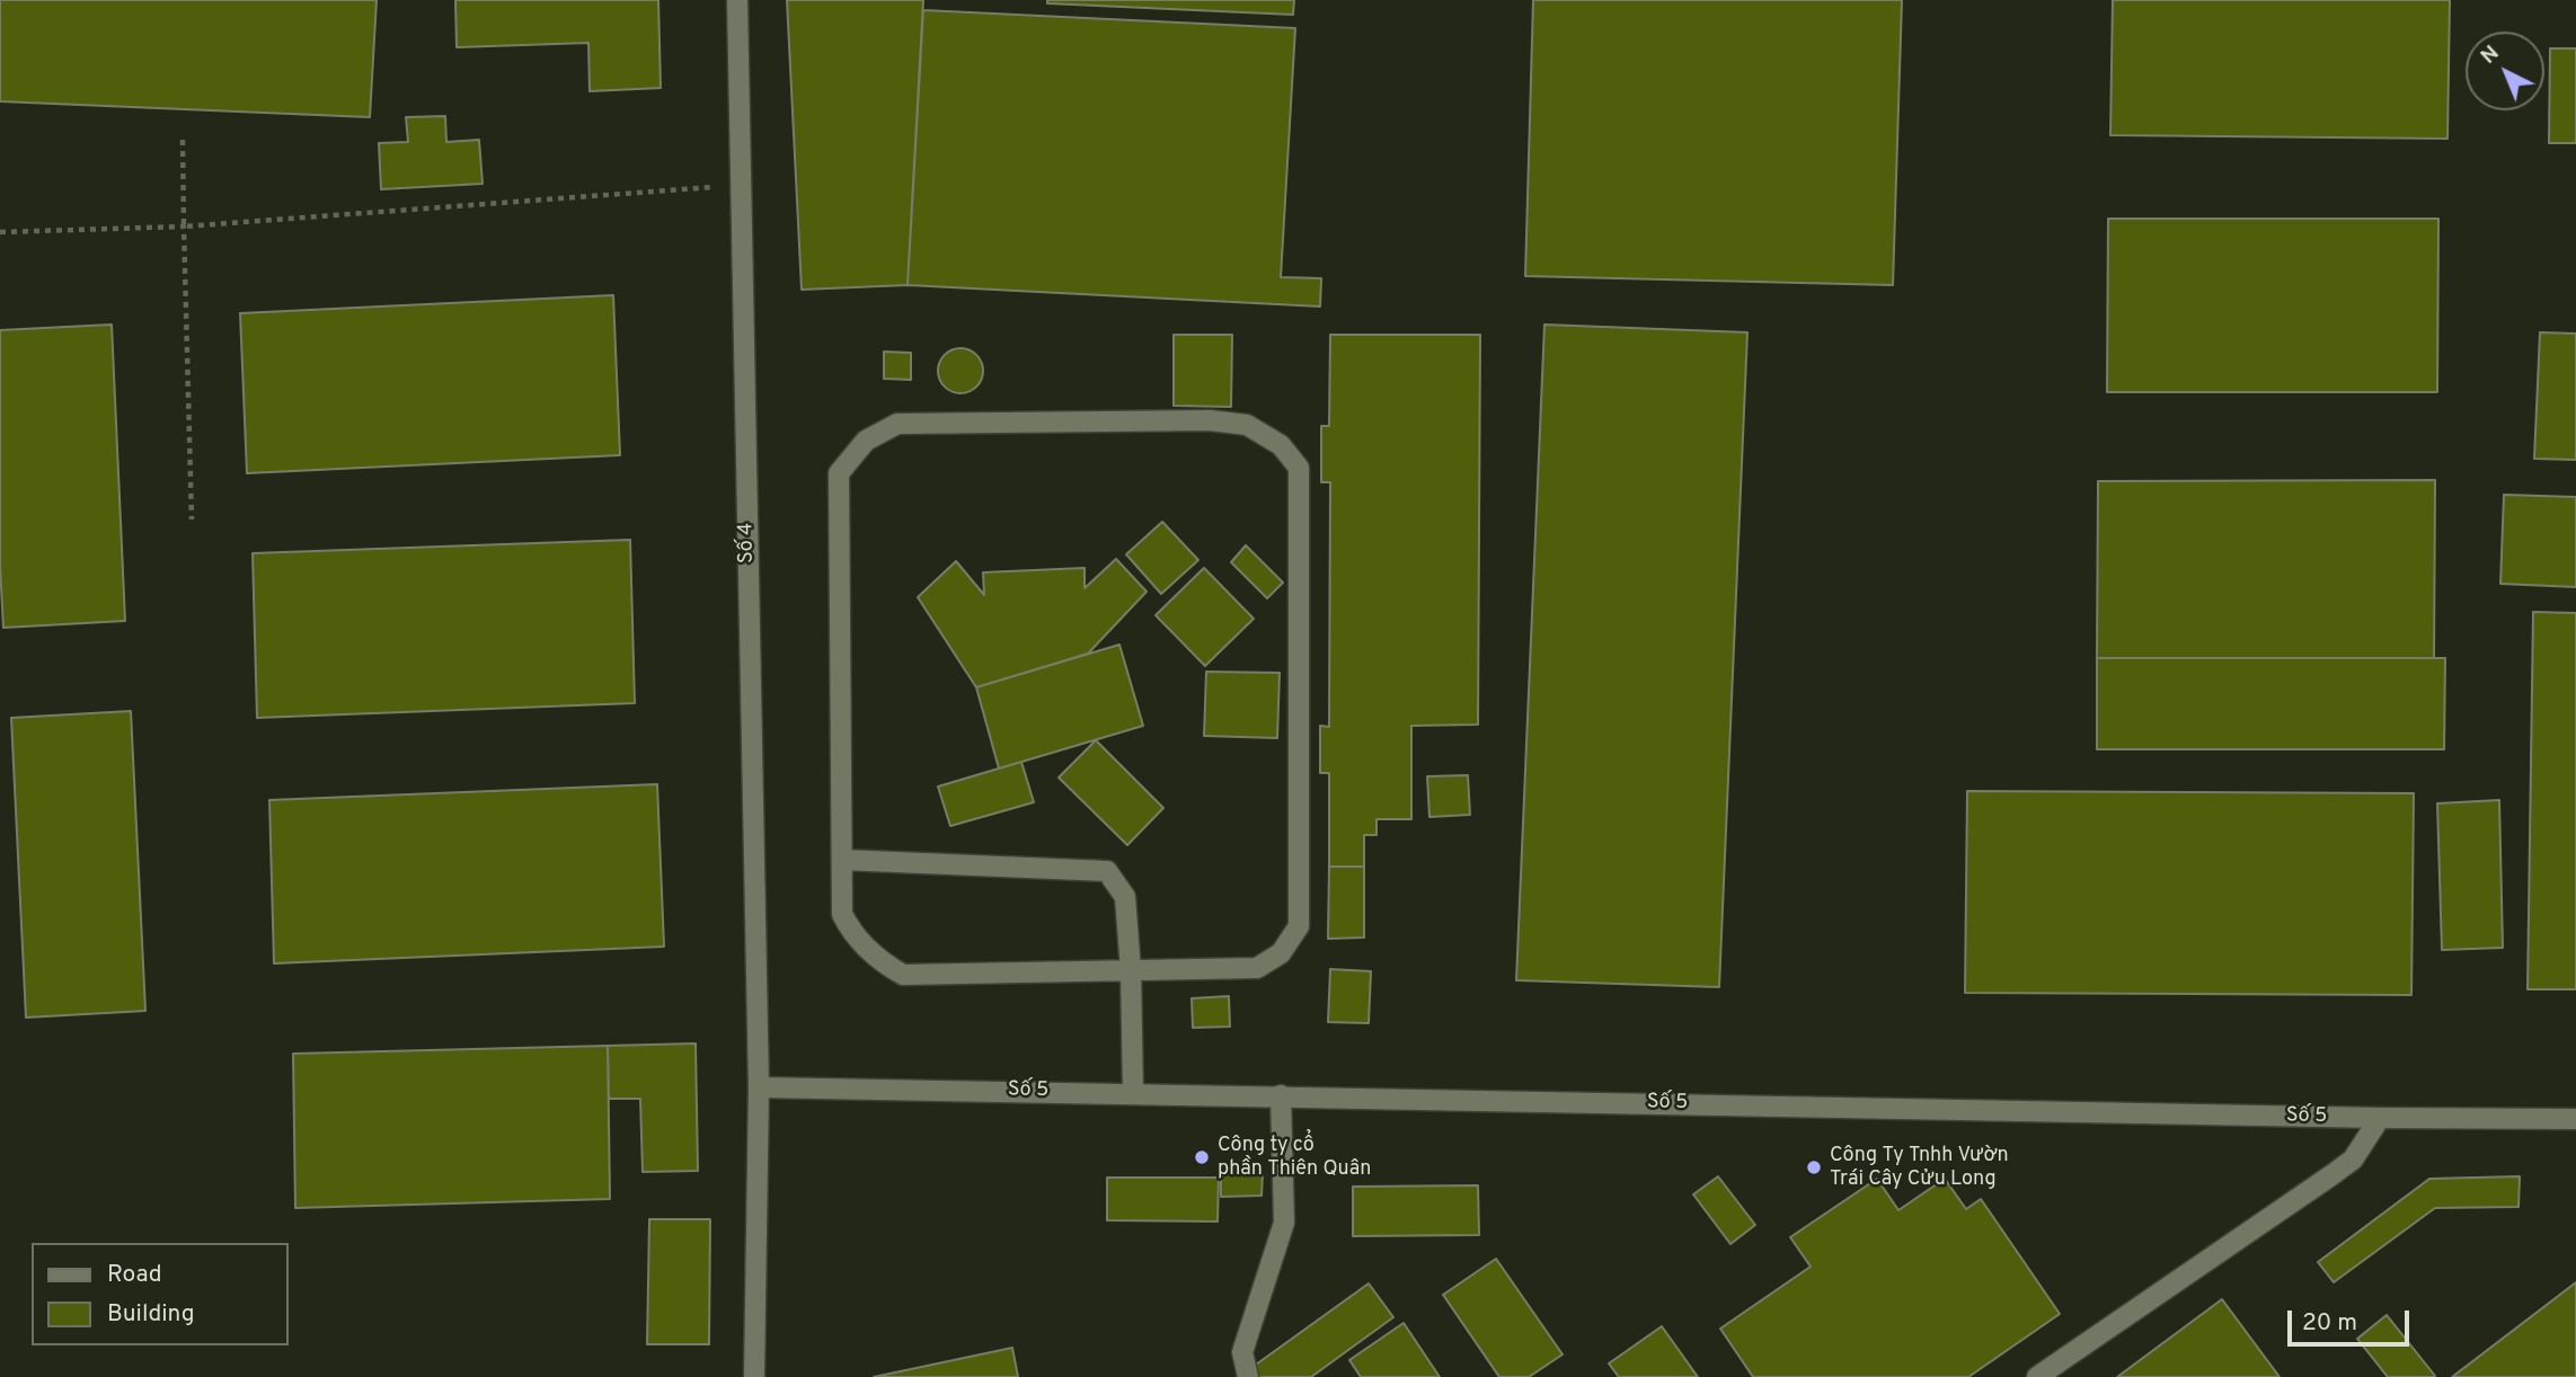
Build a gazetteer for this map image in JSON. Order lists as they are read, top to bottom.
{
  "streets": {
    "street": ["Số 4", "Số 5"]
  },
  "crossings": [
    ["Số 4", "Số 5"]
  ],
  "places": ["Công ty cổ phần Thiên Quân", "Công Ty Tnhh Vườn Trái Cây Cửu Long"],
  "legend": ["Road", "Building"],
  "scale_bar": "20 m",
  "north": "top left"
}
